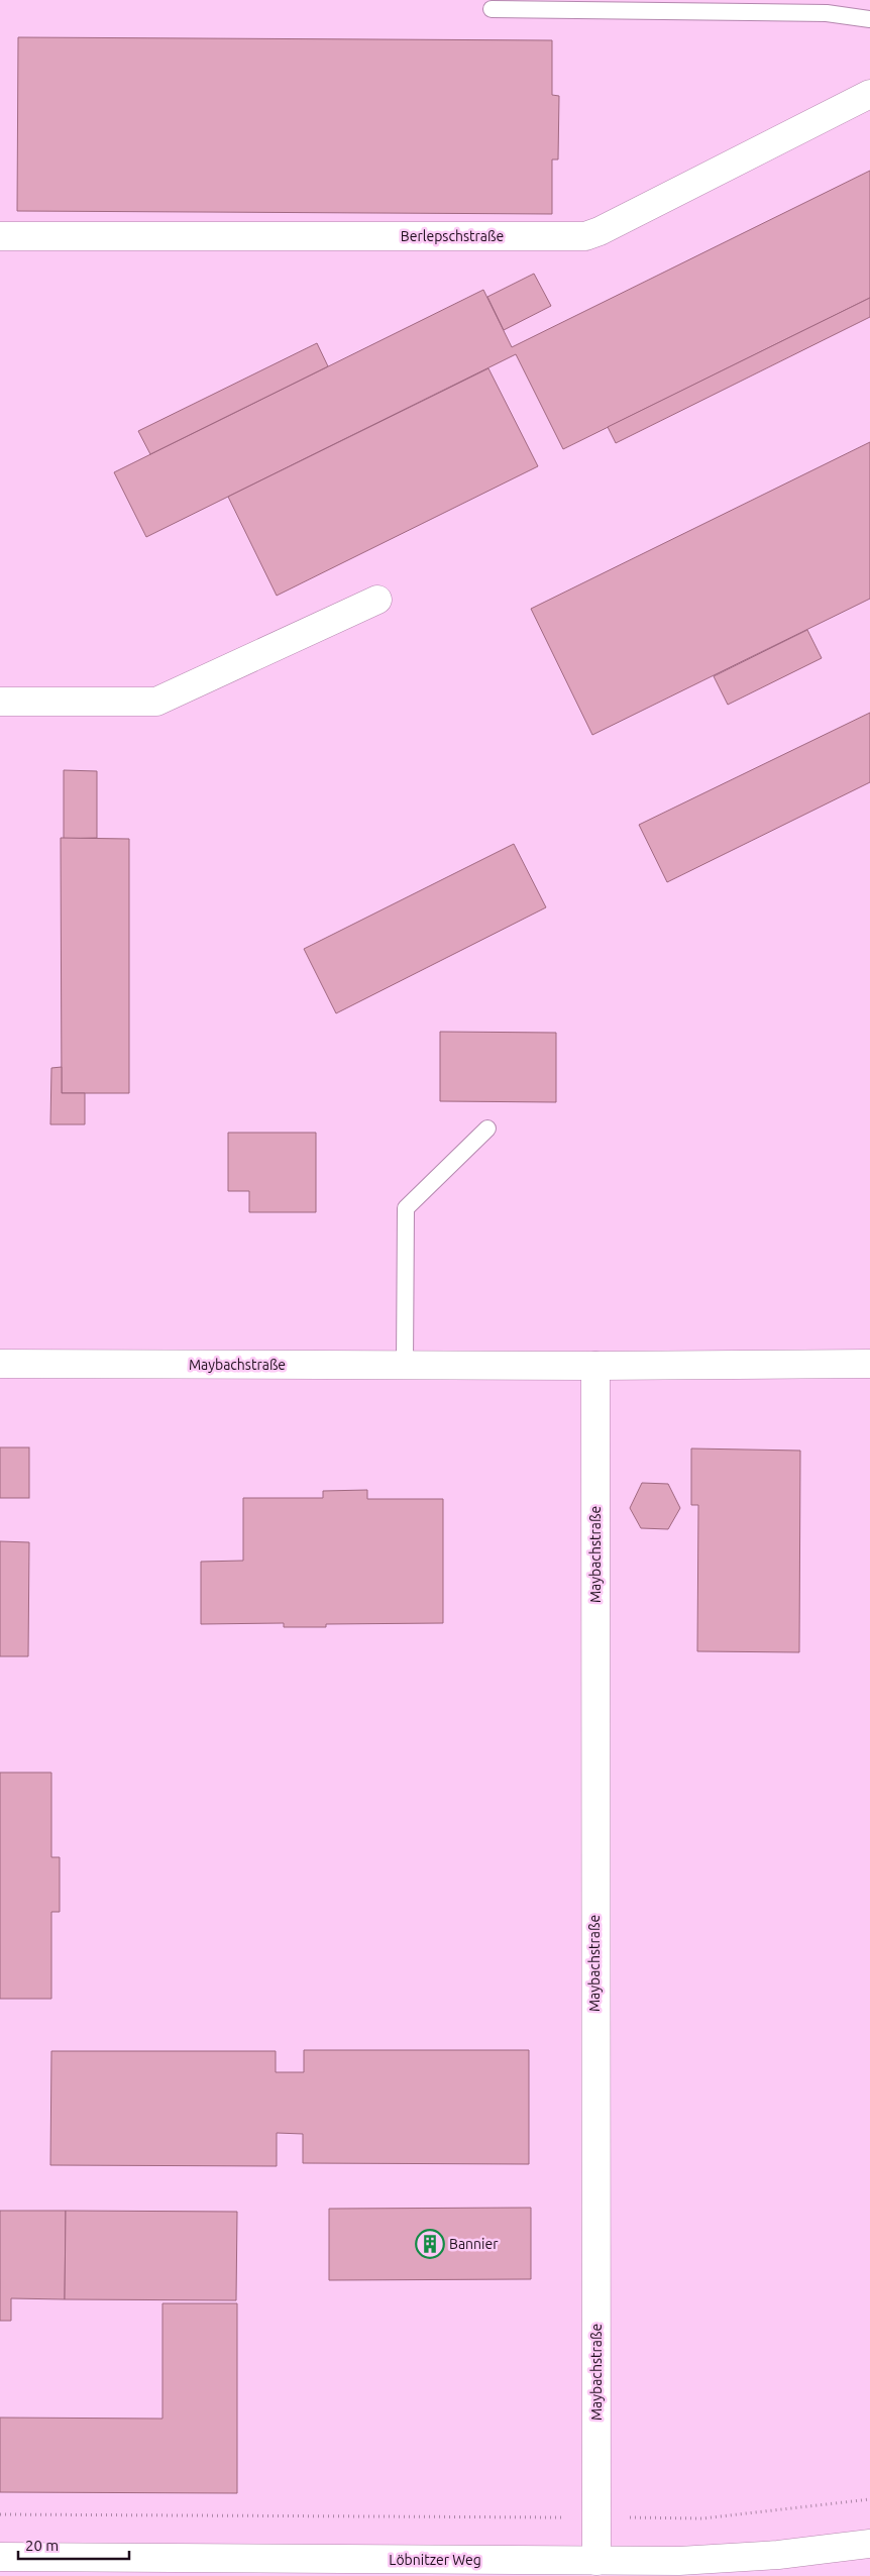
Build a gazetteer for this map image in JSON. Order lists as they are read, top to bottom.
{
  "streets": {
    "street": ["Berlepschstraße", "Maybachstraße", "Löbnitzer Weg"]
  },
  "crossings": [
    ["Maybachstraße", "Löbnitzer Weg"]
  ],
  "places": {
    "building": ["Bannier"]
  },
  "scale_bar": "20 m"
}
